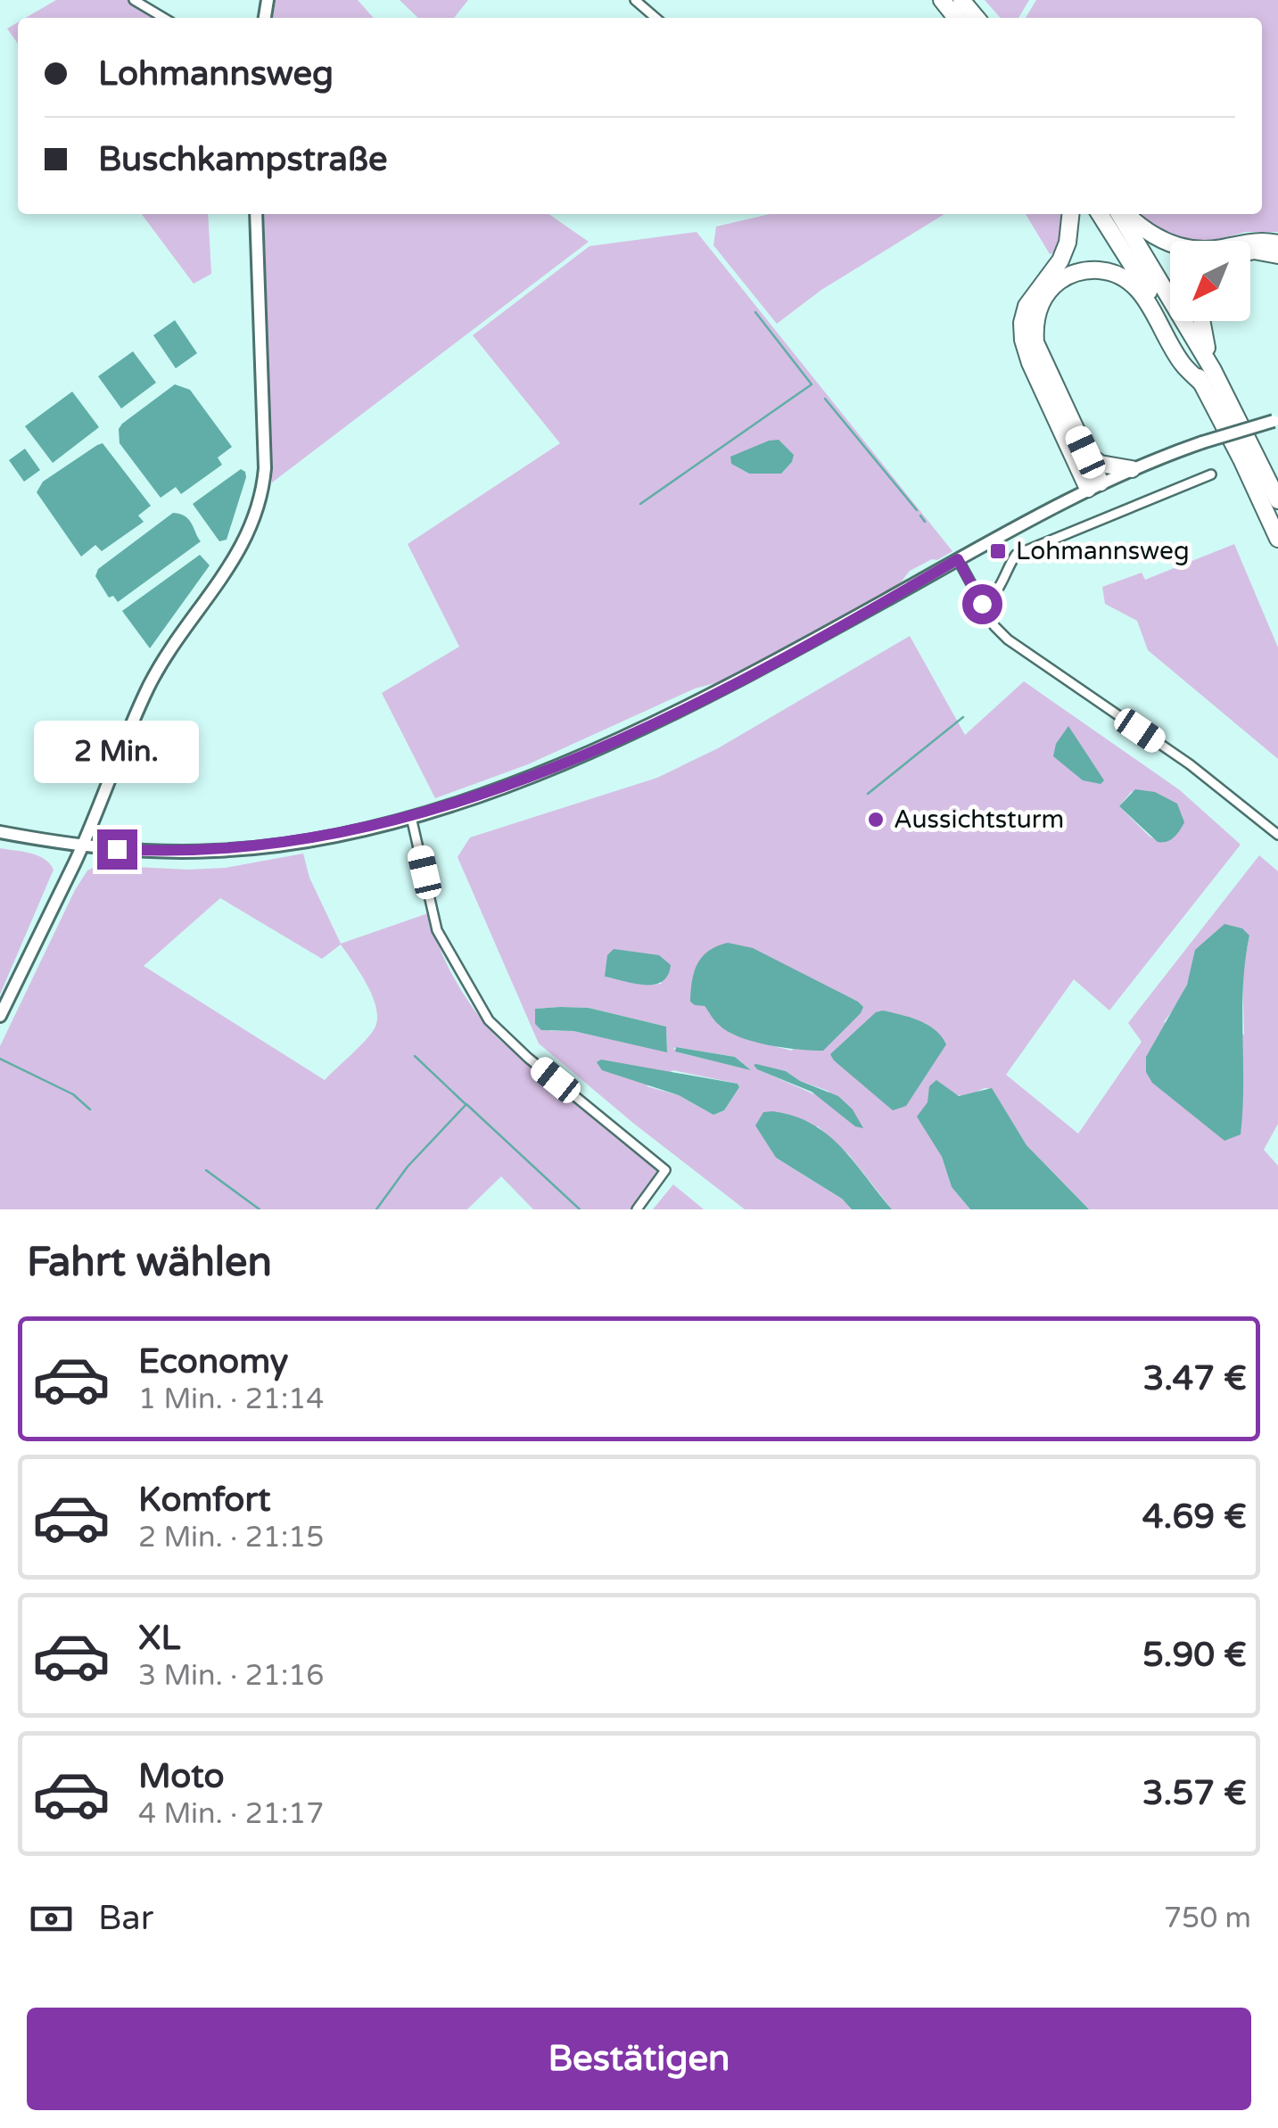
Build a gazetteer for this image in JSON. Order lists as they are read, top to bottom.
{
  "places": {
    "transit": ["Lohmannsweg"],
    "other": ["Aussichtsturm"]
  },
  "north": "bottom left",
  "page": {
    "banner": ["Lohmannsweg", "Buschkampstraße"],
    "bubble": "2 Min.",
    "heading": "Fahrt wählen",
    "list": [
      {
        "name": "Economy",
        "note": "1 Min. · 21:14",
        "value": "3.47 €"
      },
      {
        "name": "Komfort",
        "note": "2 Min. · 21:15",
        "value": "4.69 €"
      },
      {
        "name": "XL",
        "note": "3 Min. · 21:16",
        "value": "5.90 €"
      },
      {
        "name": "Moto",
        "note": "4 Min. · 21:17",
        "value": "3.57 €"
      }
    ],
    "pay": ["Bar", "750 m"],
    "buttons": "Bestätigen"
  }
}
